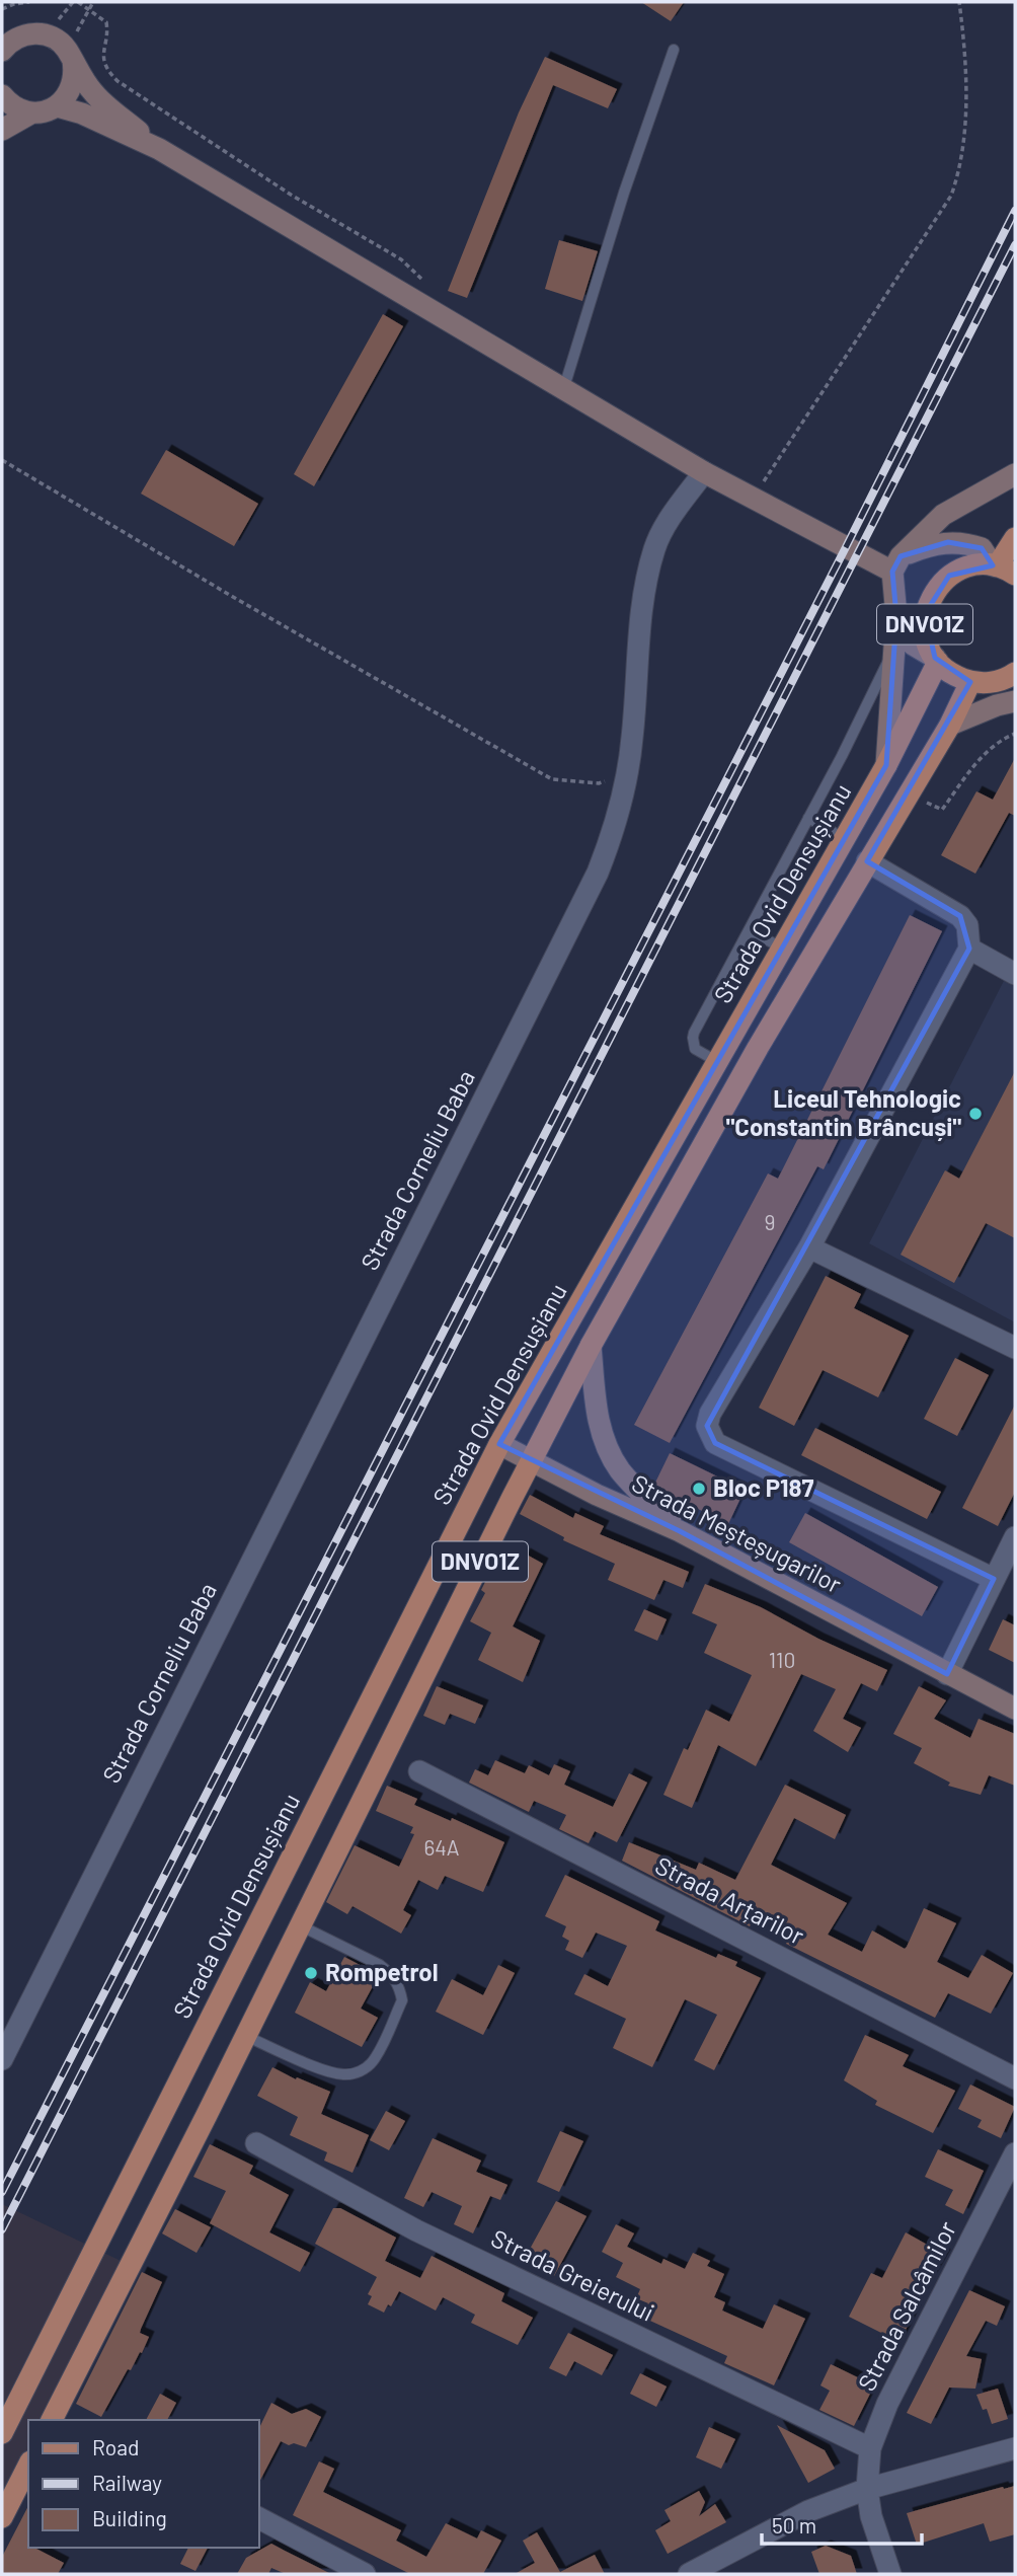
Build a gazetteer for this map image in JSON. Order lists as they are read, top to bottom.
{
  "streets": {
    "main road": ["DNVO1Z", "Strada Ovid Densușianu", "Strada Meșteșugarilor"],
    "street": [
      "Strada Corneliu Baba",
      "Strada Arțarilor",
      "Strada Greierului",
      "Strada Salcâmilor"
    ]
  },
  "crossings": [
    ["DNVO1Z", "Strada Ovid Densușianu"],
    ["DNVO1Z", "Strada Meșteșugarilor"],
    ["Strada Ovid Densușianu", "Strada Meșteșugarilor"],
    ["Strada Greierului", "Strada Salcâmilor"]
  ],
  "places": ["Liceul Tehnologic \"Constantin Brâncuși\"", "Bloc P187", "Rompetrol"],
  "house_numbers": ["9", "110", "64A"],
  "legend": ["Road", "Railway", "Building"],
  "scale_bar": "50 m"
}
